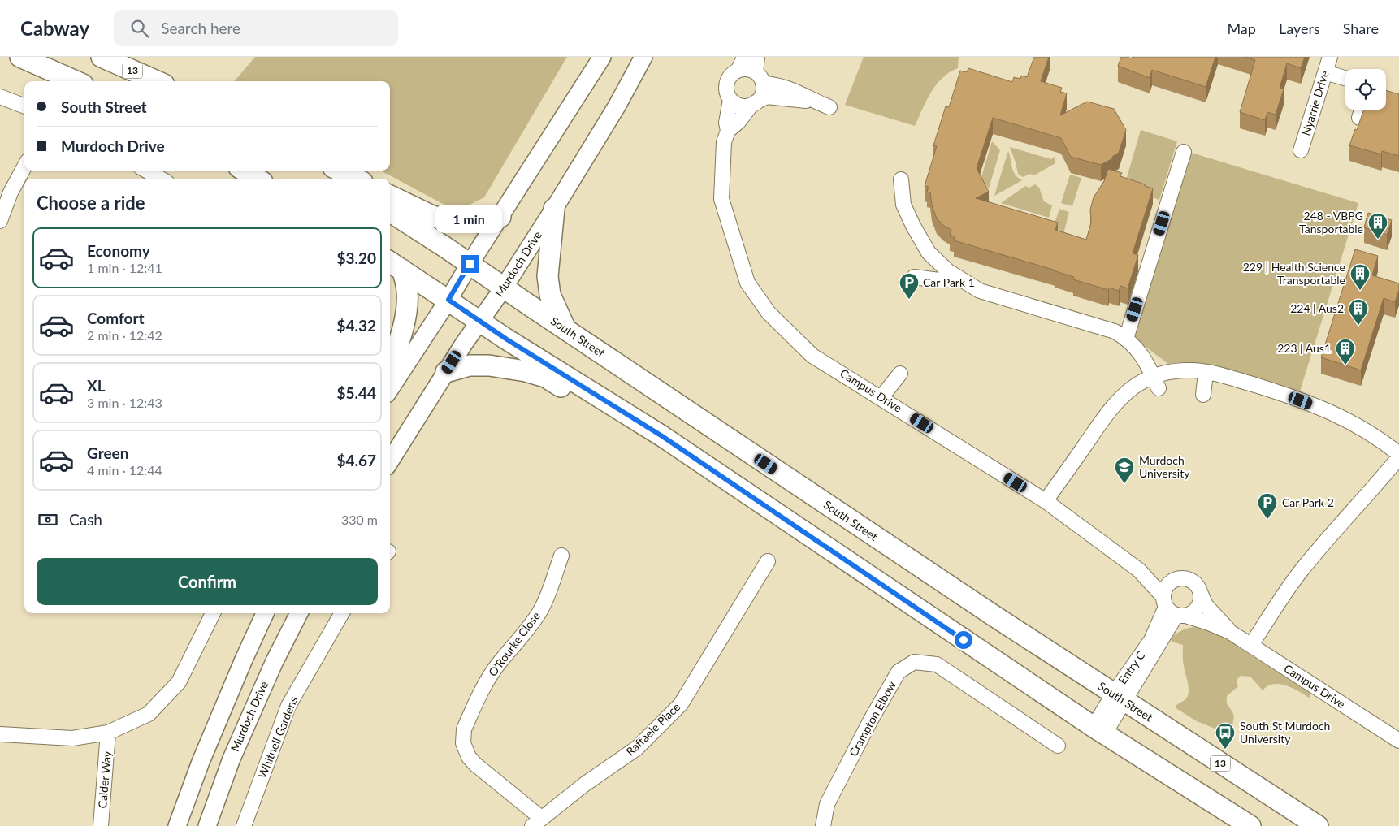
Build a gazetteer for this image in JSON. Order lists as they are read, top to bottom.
{
  "streets": {
    "highway": ["13", "South Street"],
    "main road": ["Murdoch Drive"],
    "street": [
      "Nyarrie Drive",
      "Campus Drive",
      "O’Rourke Close",
      "Entry C",
      "Crampton Elbow",
      "Raffaele Place",
      "Whitnell Gardens",
      "Calder Way"
    ]
  },
  "crossings": [
    ["Murdoch Drive", "South Street"],
    ["South Street", "Entry C"],
    ["Campus Drive", "Entry C"],
    ["O’Rourke Close", "Raffaele Place"]
  ],
  "places": {
    "building": [
      "248 - VBPG Tansportable",
      "229 | Health Science Transportable",
      "224 | Aus2",
      "223 | Aus1"
    ],
    "parking": ["Car Park 1", "Car Park 2"],
    "school or university": ["Murdoch University"],
    "bus stop": ["South St Murdoch University"]
  },
  "page": {
    "header": "Cabway",
    "search": "Search here",
    "nav": ["Map", "Layers", "Share"],
    "banner": ["South Street", "Murdoch Drive"],
    "heading": "Choose a ride",
    "bubble": "1 min",
    "list": [
      {
        "name": "Economy",
        "note": "1 min · 12:41",
        "value": "$3.20"
      },
      {
        "name": "Comfort",
        "note": "2 min · 12:42",
        "value": "$4.32"
      },
      {
        "name": "XL",
        "note": "3 min · 12:43",
        "value": "$5.44"
      },
      {
        "name": "Green",
        "note": "4 min · 12:44",
        "value": "$4.67"
      }
    ],
    "pay": ["Cash", "330 m"],
    "buttons": "Confirm"
  }
}
